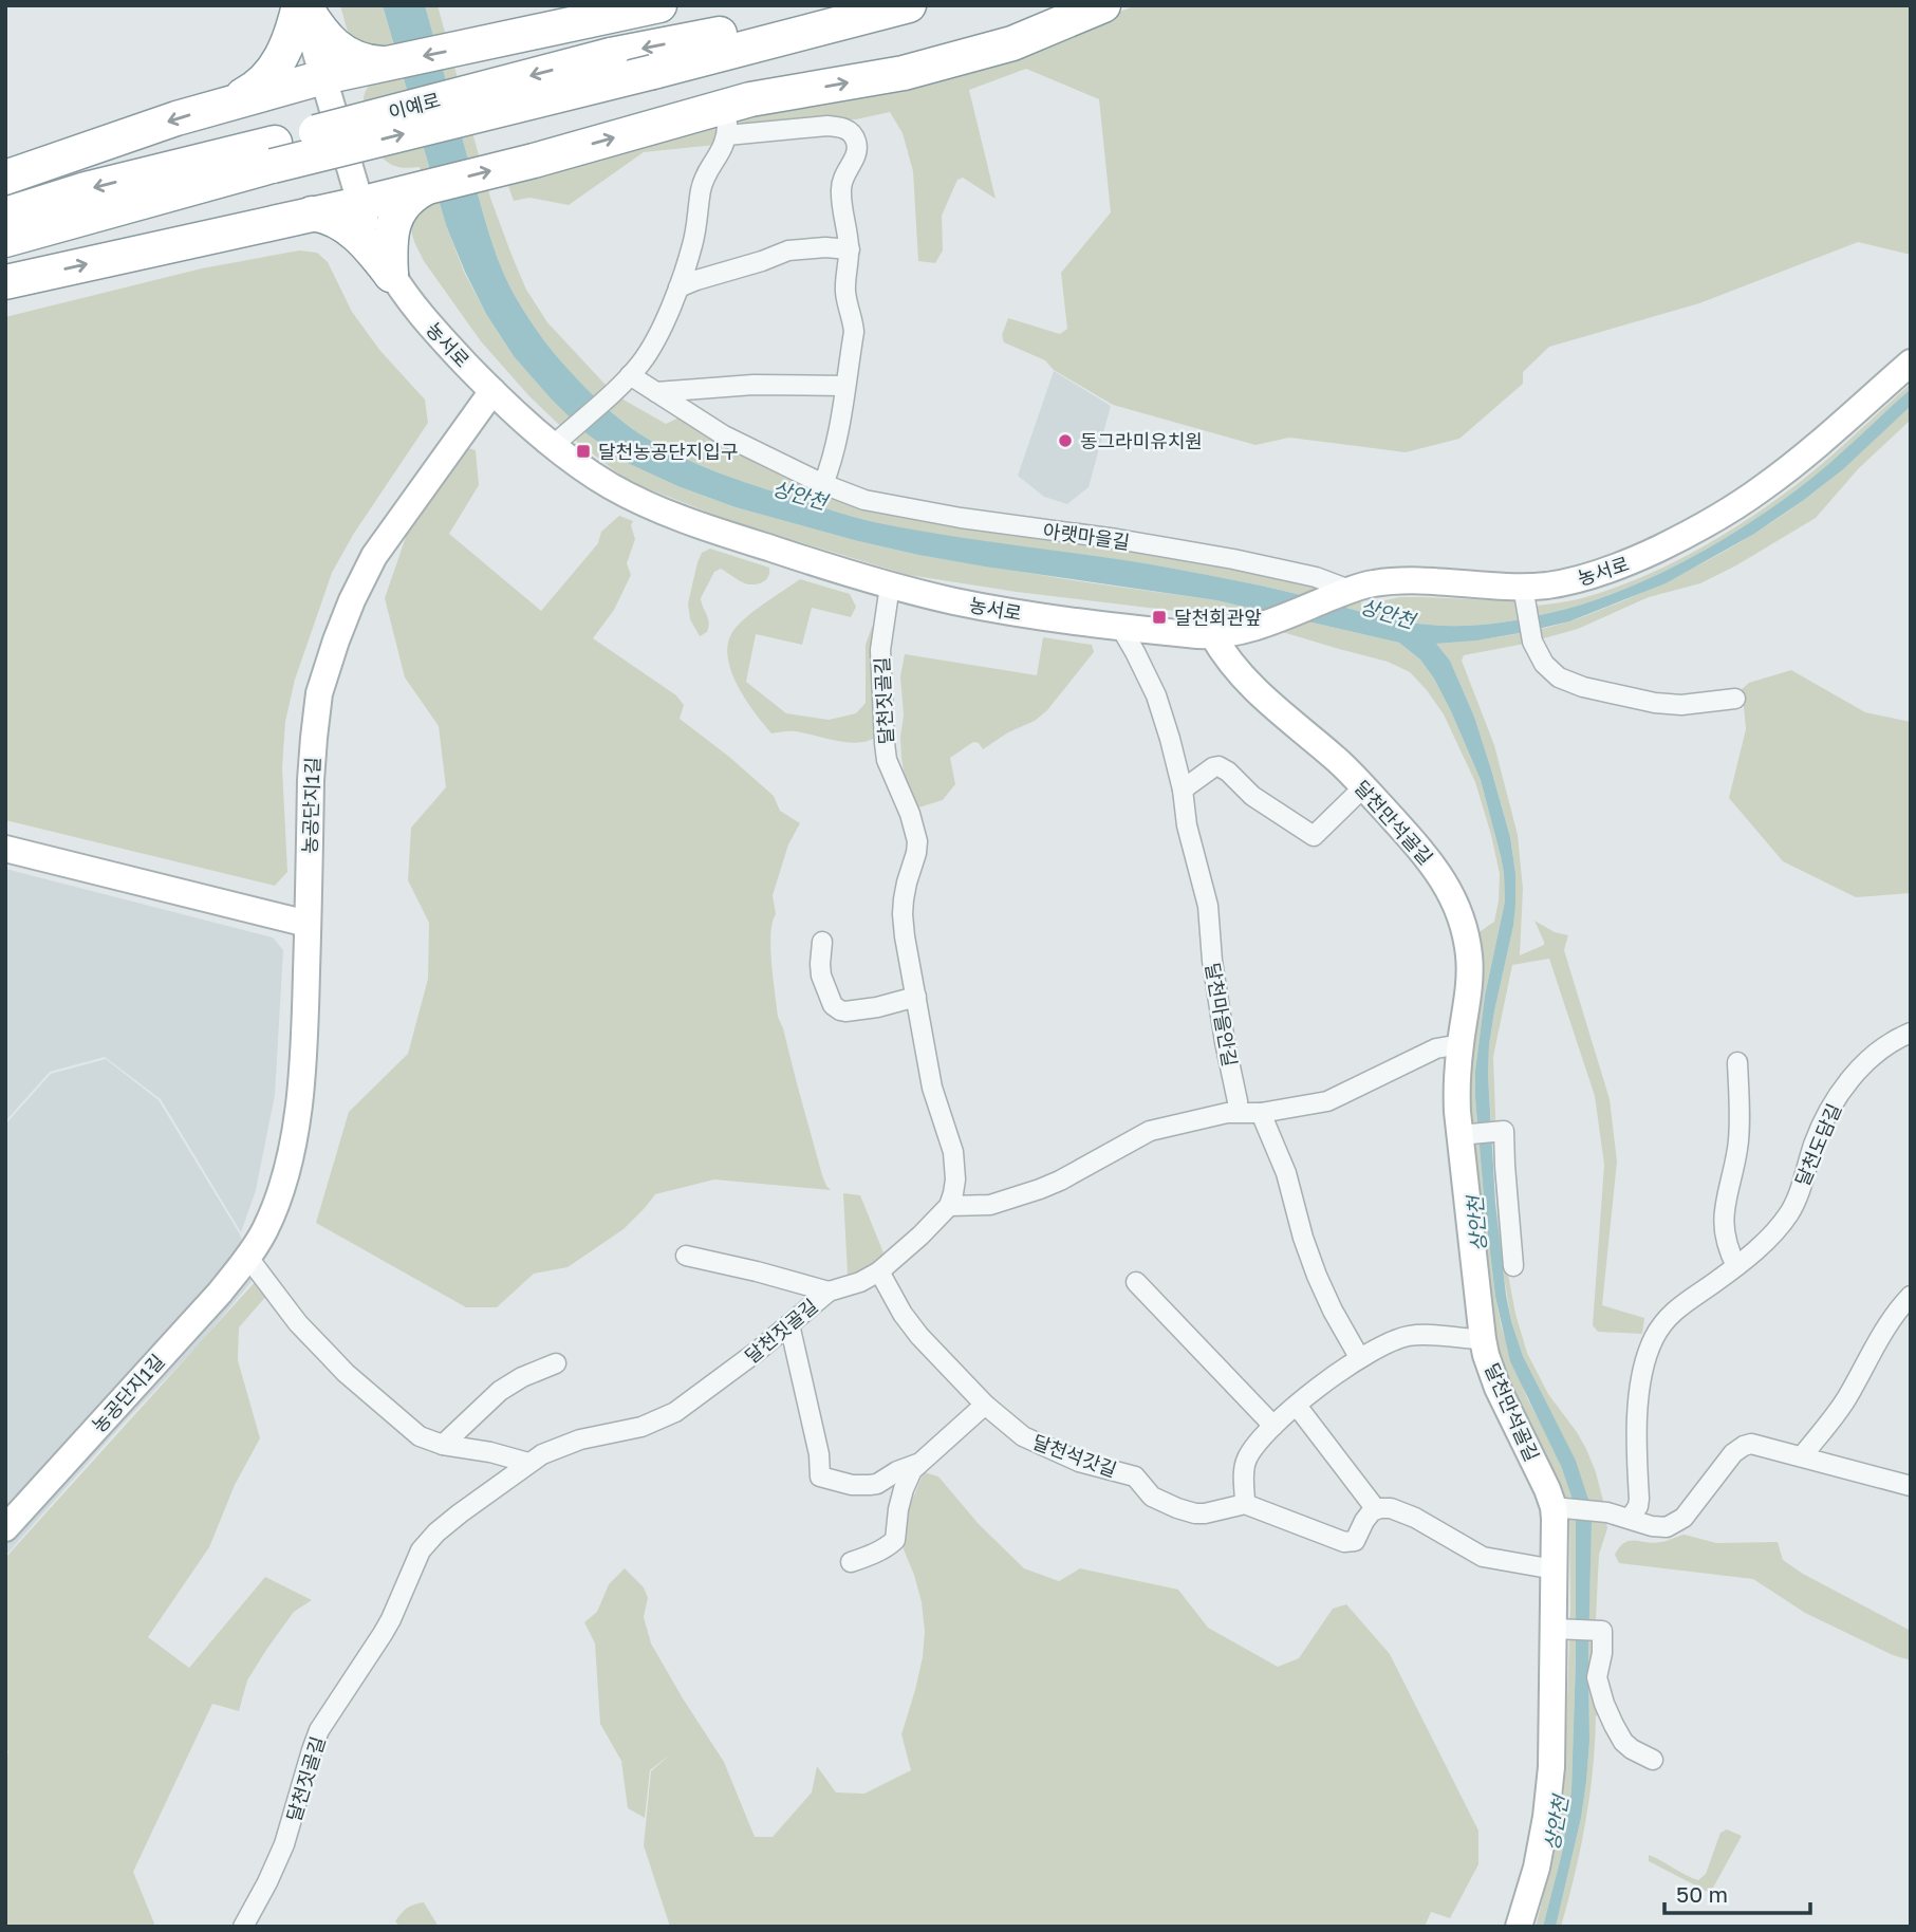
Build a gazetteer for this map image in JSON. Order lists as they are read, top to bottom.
{
  "streets": {
    "highway": ["이예로"],
    "street": [
      "농서로",
      "아랫마을길",
      "달천짓골길",
      "농공단지1길",
      "달천만석골길",
      "달천마을안길",
      "달천도담길",
      "달천석갓길"
    ]
  },
  "crossings": [
    ["농서로", "아랫마을길"],
    ["농서로", "달천짓골길"],
    ["농서로", "농공단지1길"],
    ["농서로", "달천만석골길"],
    ["농서로", "달천마을안길"],
    ["달천짓골길", "달천석갓길"]
  ],
  "water": ["상안천"],
  "places": {
    "other": ["동그라미유치원"],
    "transit": ["달천농공단지입구", "달천회관앞"]
  },
  "scale_bar": "50 m"
}
